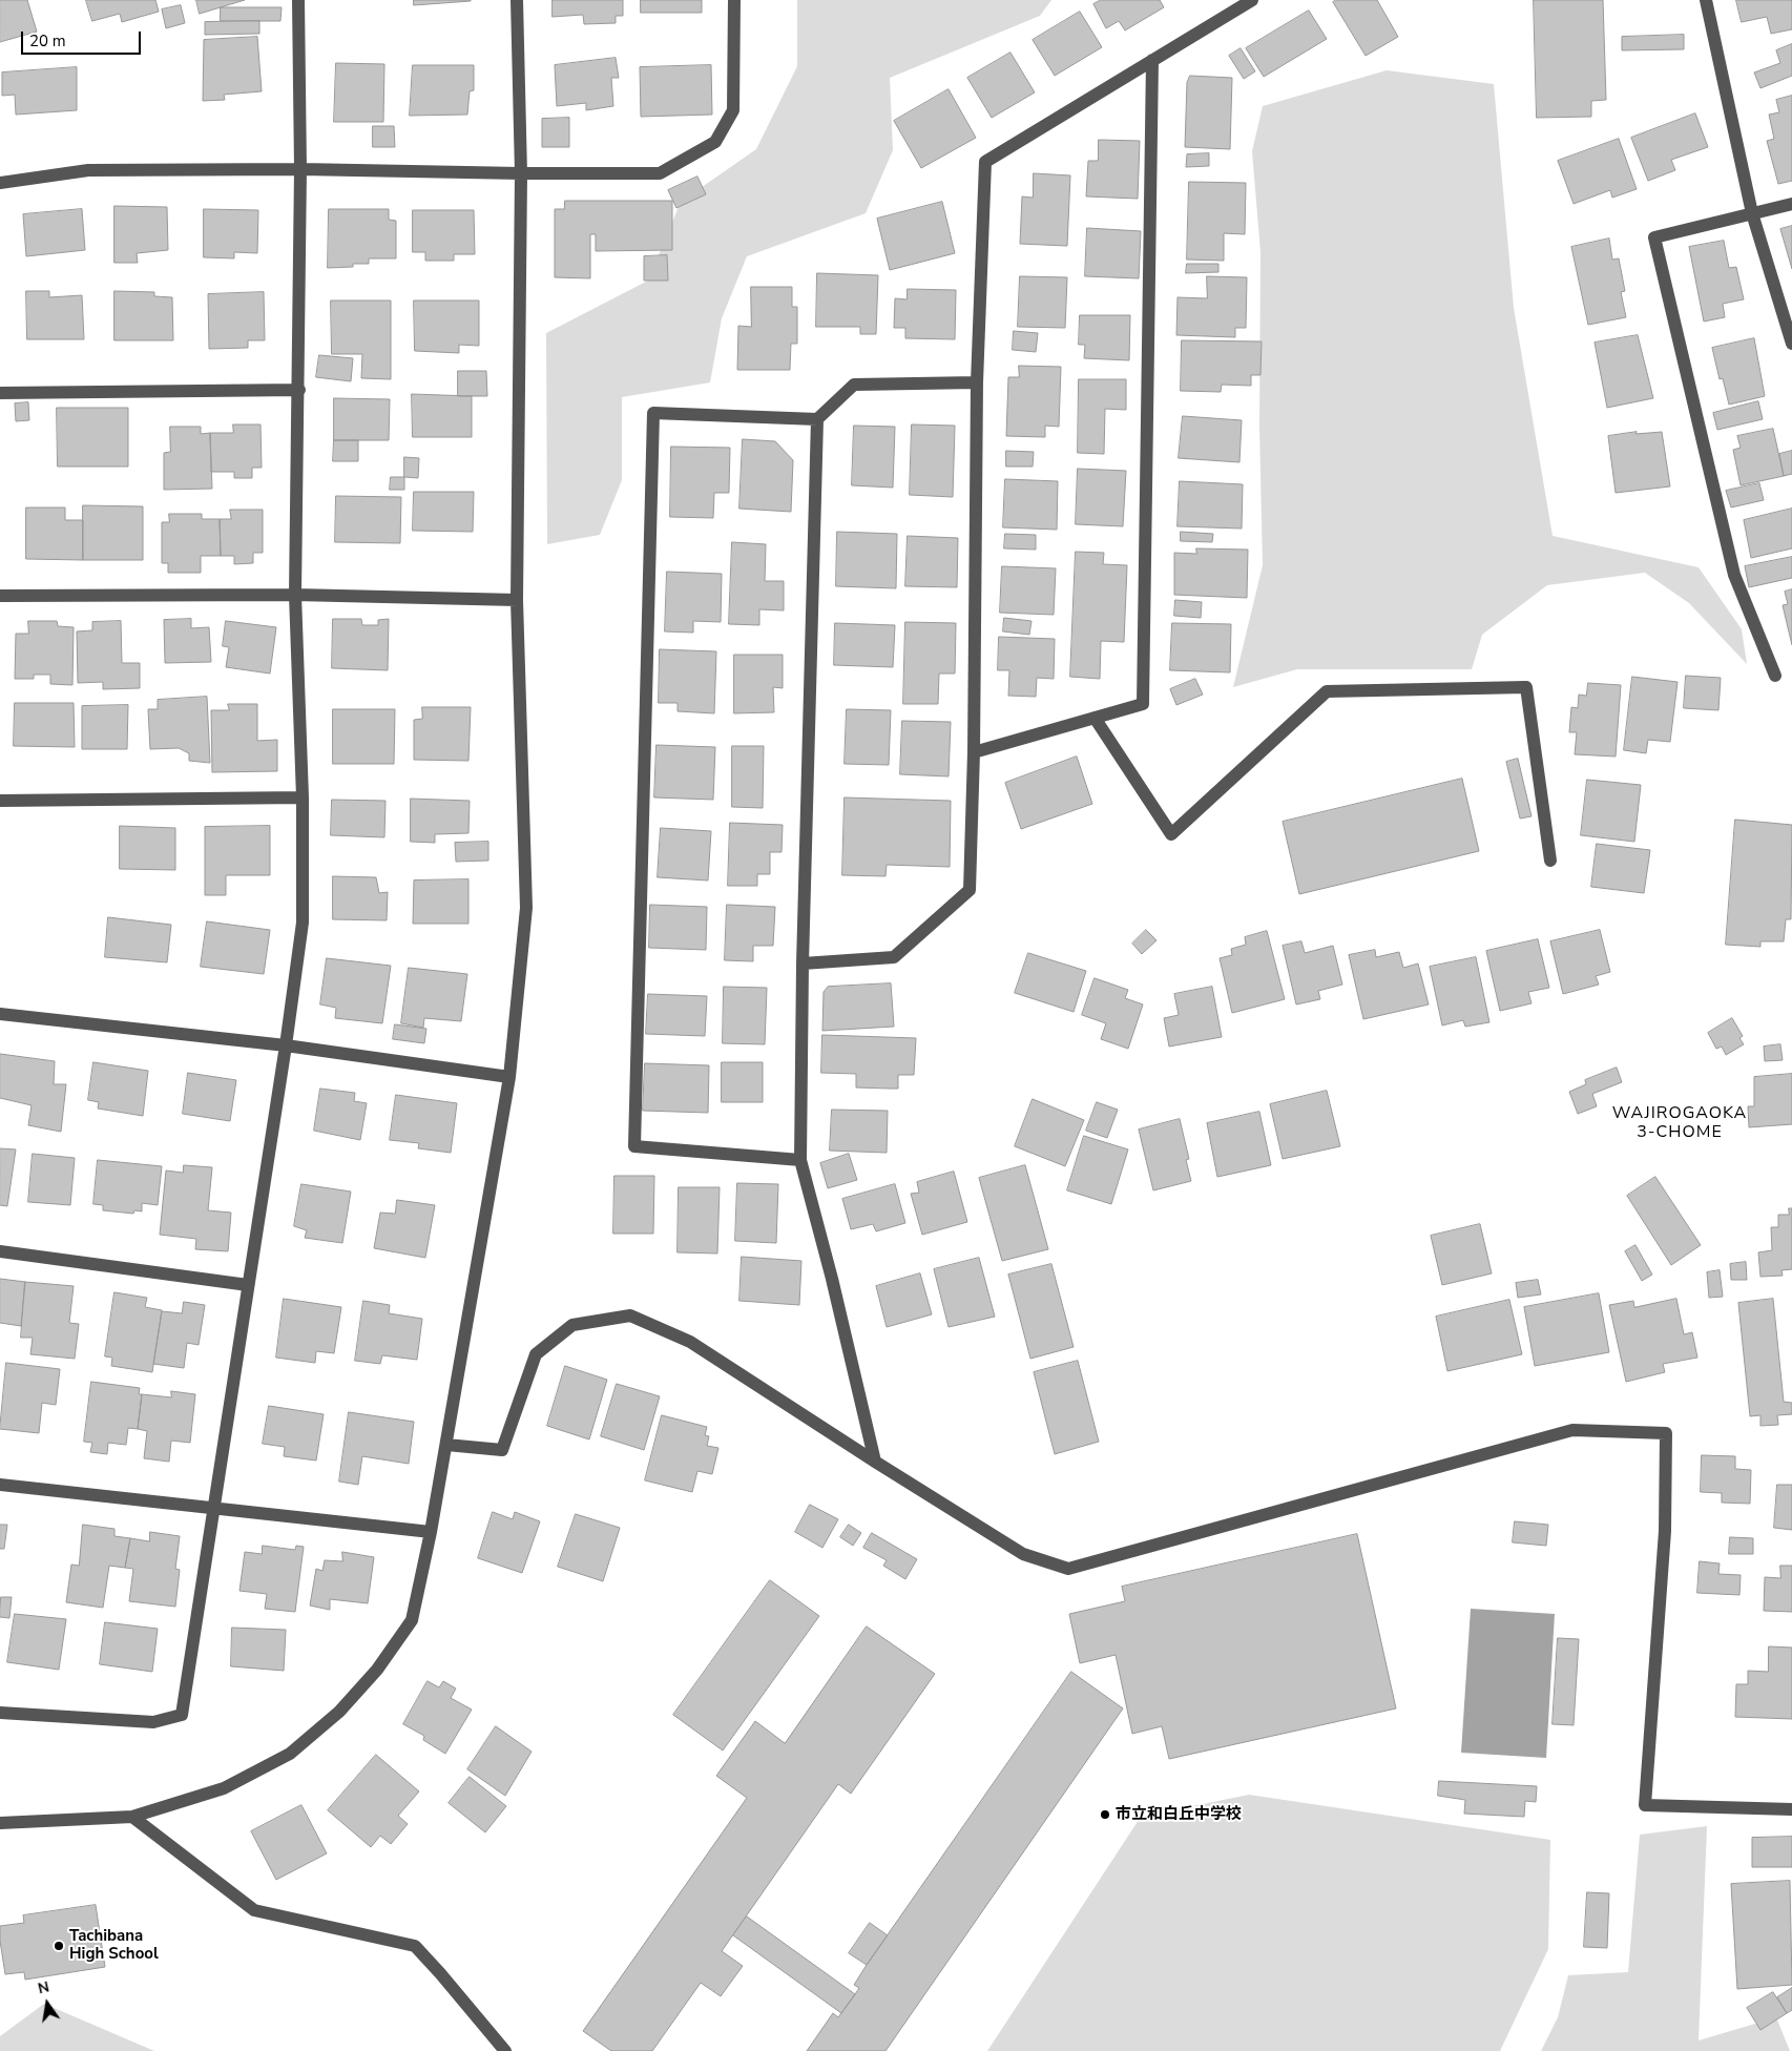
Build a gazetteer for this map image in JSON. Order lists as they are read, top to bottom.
{
  "districts": ["WAJIROGAOKA 3-CHOME"],
  "places": ["市立和白丘中学校", "Tachibana High School"],
  "scale_bar": "20 m",
  "north": "top"
}
